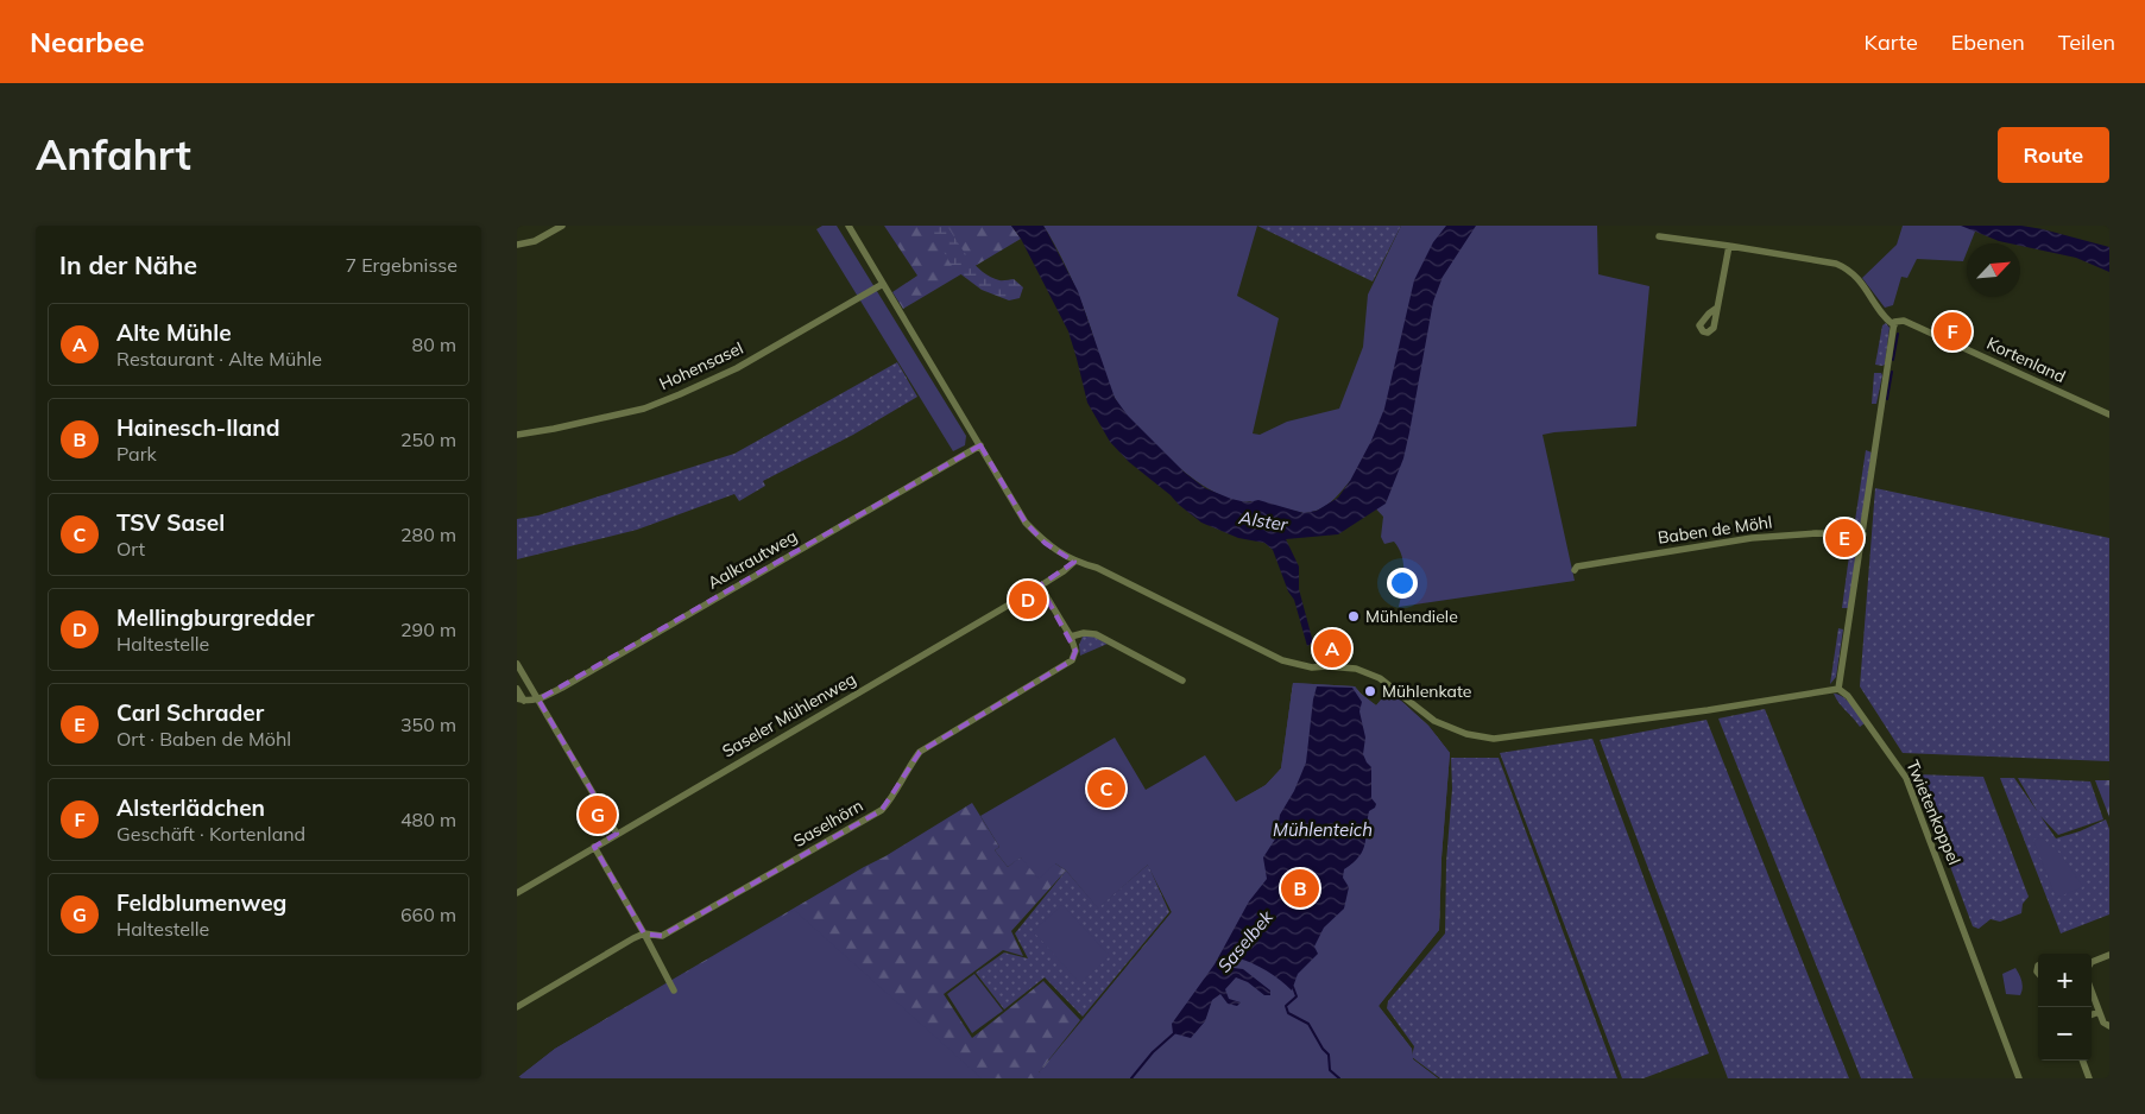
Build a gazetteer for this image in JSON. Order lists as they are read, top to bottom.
{
  "streets": {
    "street": [
      "Kortenland",
      "Hohensasel",
      "Baben de Möhl",
      "Aalkrautweg",
      "Saseler Mühlenweg",
      "Twietenkoppel",
      "Saselhörn"
    ]
  },
  "water": ["Alster", "Mühlenteich", "Saselbek"],
  "places": ["Mühlendiele", "Mühlenkate"],
  "north": "top right",
  "page": {
    "header": "Nearbee",
    "nav": ["Karte", "Ebenen", "Teilen"],
    "buttons": "Route",
    "title": "Anfahrt",
    "heading": ["In der Nähe", "7 Ergebnisse"],
    "list": [
      {
        "mark": "A",
        "name": "Alte Mühle",
        "note": "Restaurant · Alte Mühle",
        "value": "80 m"
      },
      {
        "mark": "B",
        "name": "Hainesch-Iland",
        "note": "Park",
        "value": "250 m"
      },
      {
        "mark": "C",
        "name": "TSV Sasel",
        "note": "Ort",
        "value": "280 m"
      },
      {
        "mark": "D",
        "name": "Mellingburgredder",
        "note": "Haltestelle",
        "value": "290 m"
      },
      {
        "mark": "E",
        "name": "Carl Schrader",
        "note": "Ort · Baben de Möhl",
        "value": "350 m"
      },
      {
        "mark": "F",
        "name": "Alsterlädchen",
        "note": "Geschäft · Kortenland",
        "value": "480 m"
      },
      {
        "mark": "G",
        "name": "Feldblumenweg",
        "note": "Haltestelle",
        "value": "660 m"
      }
    ],
    "pins": [
      "F",
      "E",
      "D",
      "A",
      "C",
      "G",
      "B"
    ],
    "map_buttons": ["+", "−"]
  }
}
